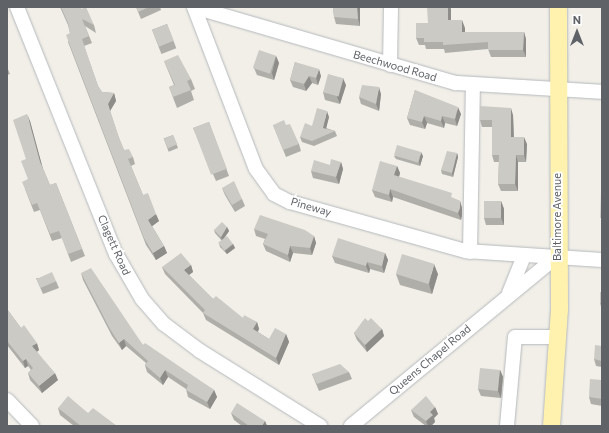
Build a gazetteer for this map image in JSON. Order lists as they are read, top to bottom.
{
  "streets": {
    "main road": ["Baltimore Avenue"],
    "street": [
      "Beechwood Road",
      "Pineway",
      "Clagett Road",
      "Queens Chapel Road"
    ]
  },
  "crossings": [
    ["Beechwood Road", "Pineway"],
    ["Beechwood Road", "Baltimore Avenue"],
    ["Pineway", "Baltimore Avenue"],
    ["Pineway", "Queens Chapel Road"],
    ["Baltimore Avenue", "Queens Chapel Road"]
  ],
  "north": "top"
}
